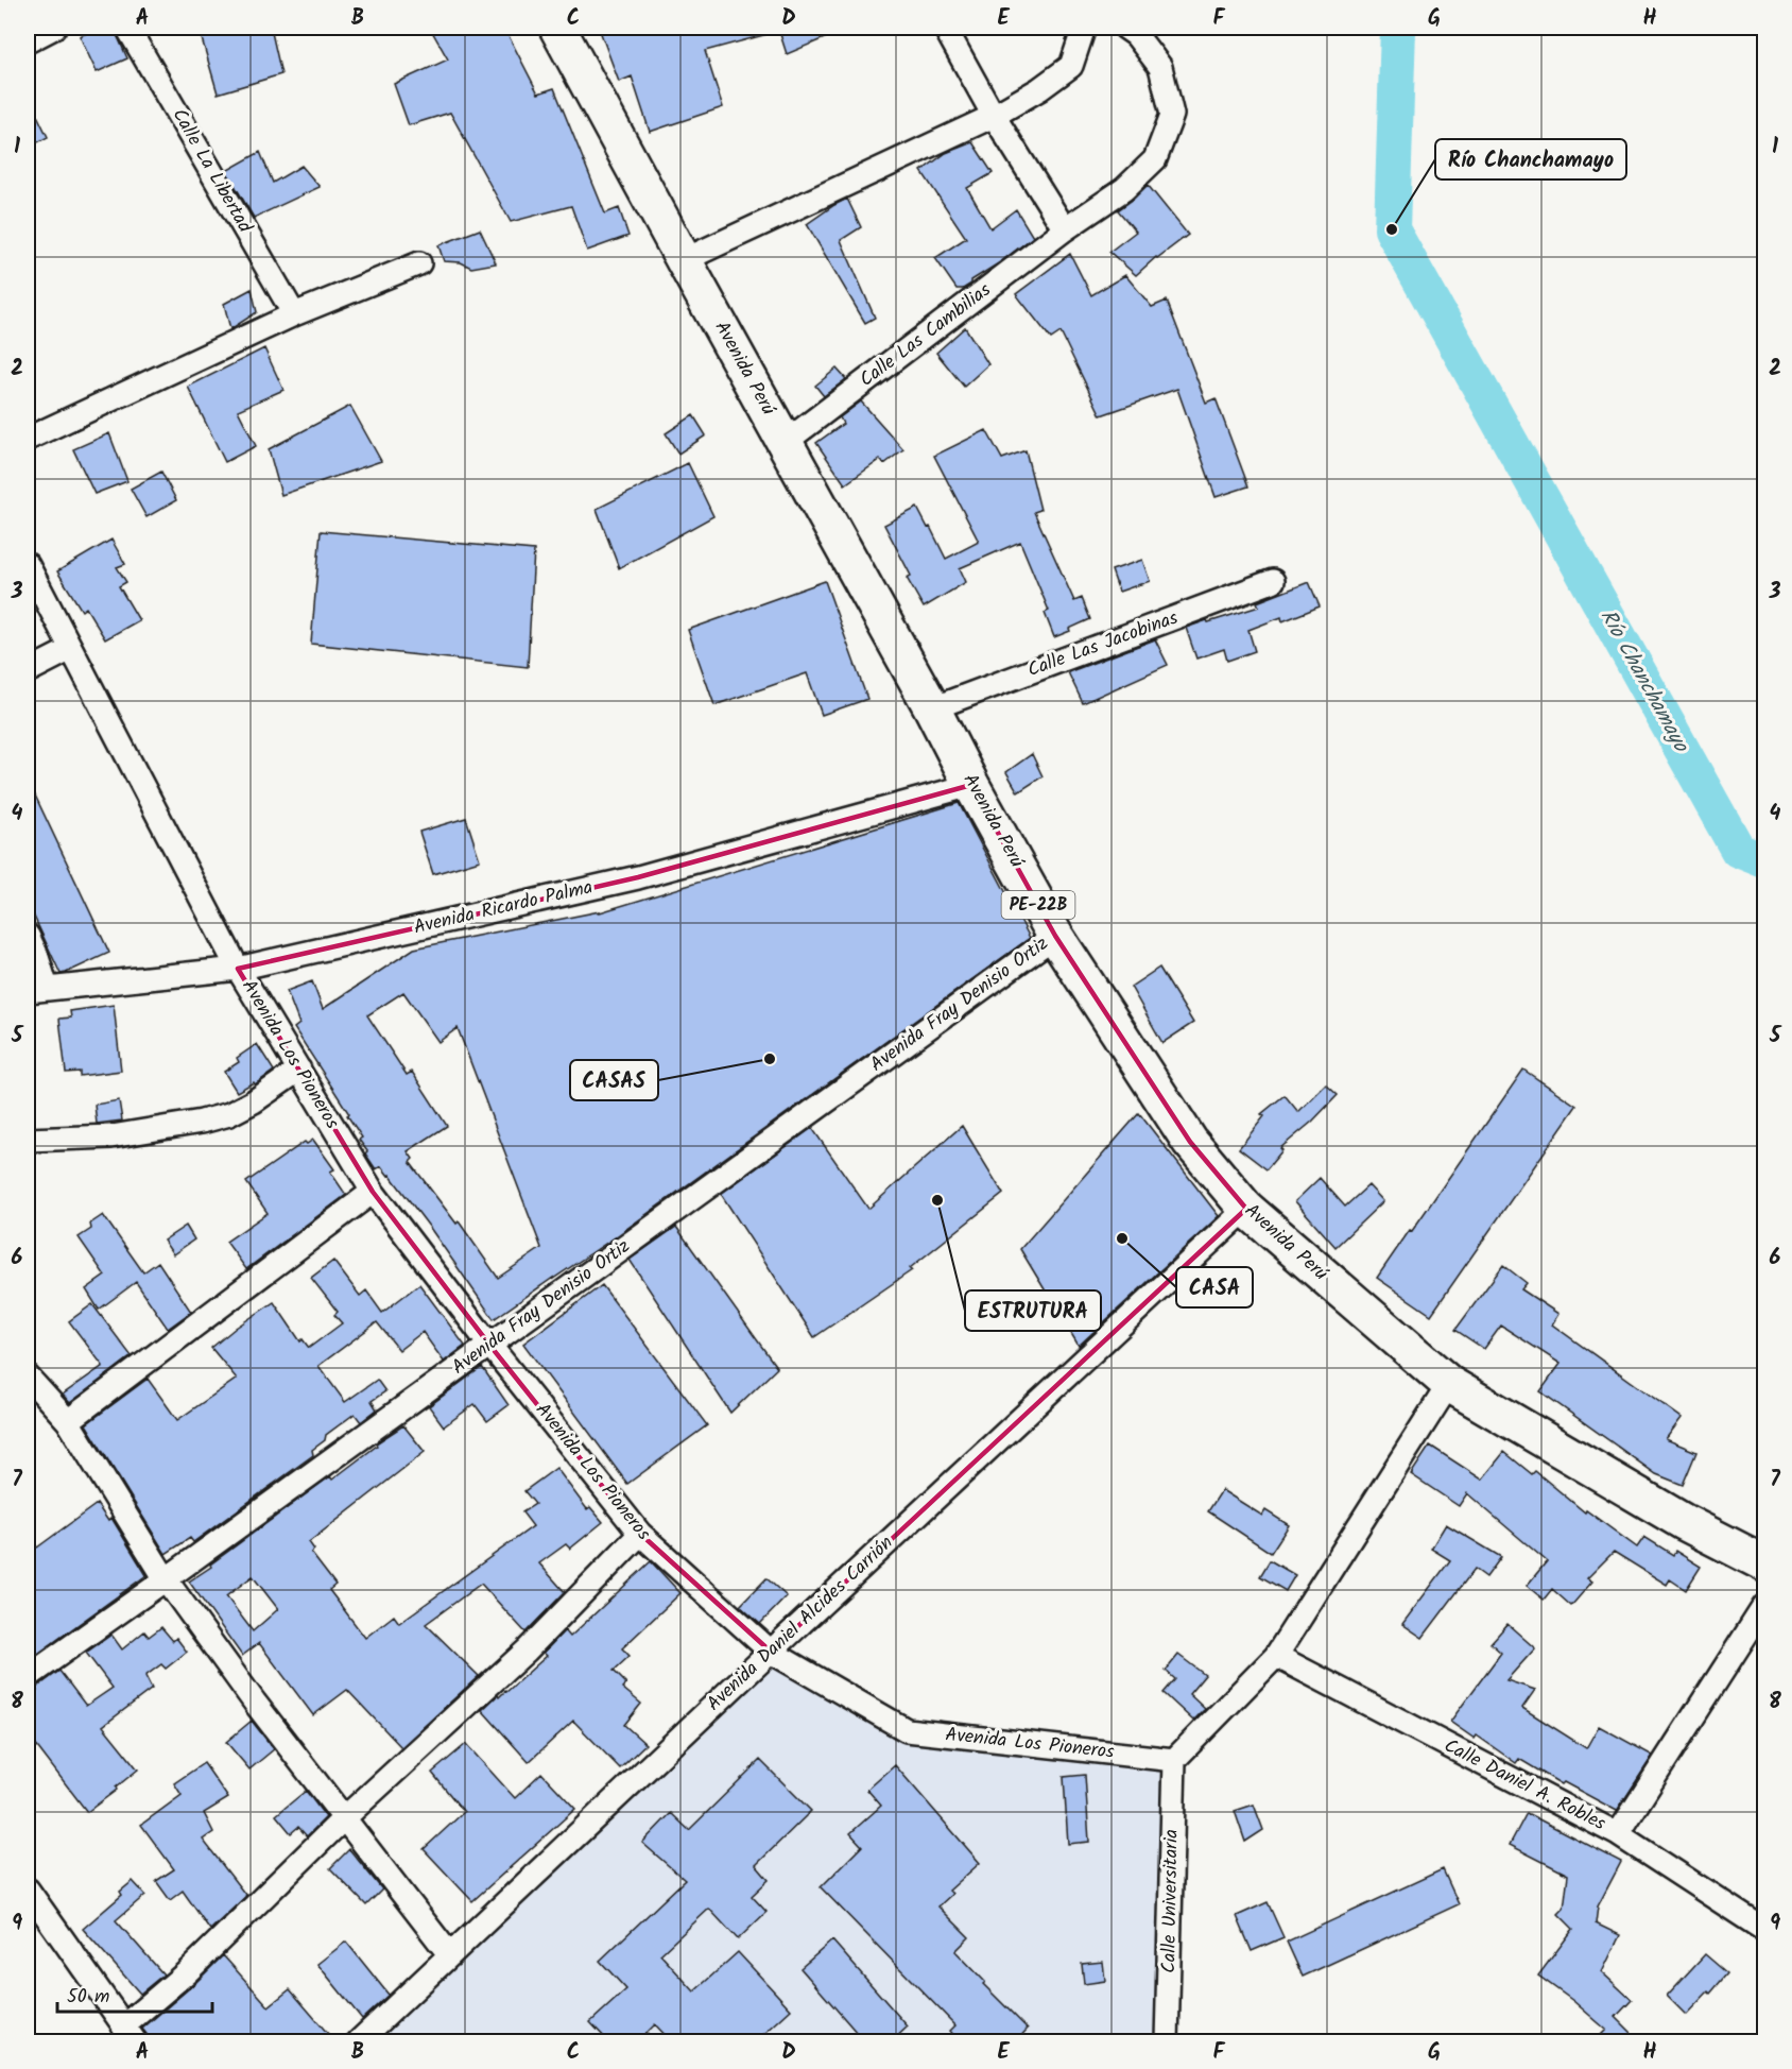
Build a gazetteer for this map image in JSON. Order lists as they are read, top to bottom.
{
  "streets": {
    "highway": ["Avenida Perú", "PE-22B"],
    "street": [
      "Calle La Libertad",
      "Calle Las Cambilias",
      "Calle Las Jacobinas",
      "Avenida Ricardo Palma",
      "Avenida Fray Denisio Ortiz",
      "Avenida Los Pioneros",
      "Avenida Daniel Alcides Carrión",
      "Calle Daniel A. Robles",
      "Calle Universitaria"
    ]
  },
  "crossings": [
    ["Calle Las Cambilias", "Avenida Perú"],
    ["Avenida Perú", "Calle Las Jacobinas"],
    ["Avenida Perú", "Avenida Ricardo Palma"],
    ["Avenida Perú", "Avenida Fray Denisio Ortiz"],
    ["Avenida Perú", "Avenida Daniel Alcides Carrión"],
    ["Avenida Ricardo Palma", "Avenida Los Pioneros"],
    ["Avenida Fray Denisio Ortiz", "Avenida Los Pioneros"],
    ["Avenida Los Pioneros", "Avenida Daniel Alcides Carrión"],
    ["Avenida Los Pioneros", "Calle Universitaria"]
  ],
  "water": ["Río Chanchamayo"],
  "places": [
    "Río Chanchamayo",
    "CASAS",
    "ESTRUTURA",
    "CASA"
  ],
  "scale_bar": "50 m",
  "grid": {
    "columns": [
      "A",
      "B",
      "C",
      "D",
      "E",
      "F",
      "G",
      "H"
    ],
    "rows": [
      "1",
      "2",
      "3",
      "4",
      "5",
      "6",
      "7",
      "8",
      "9"
    ]
  }
}
